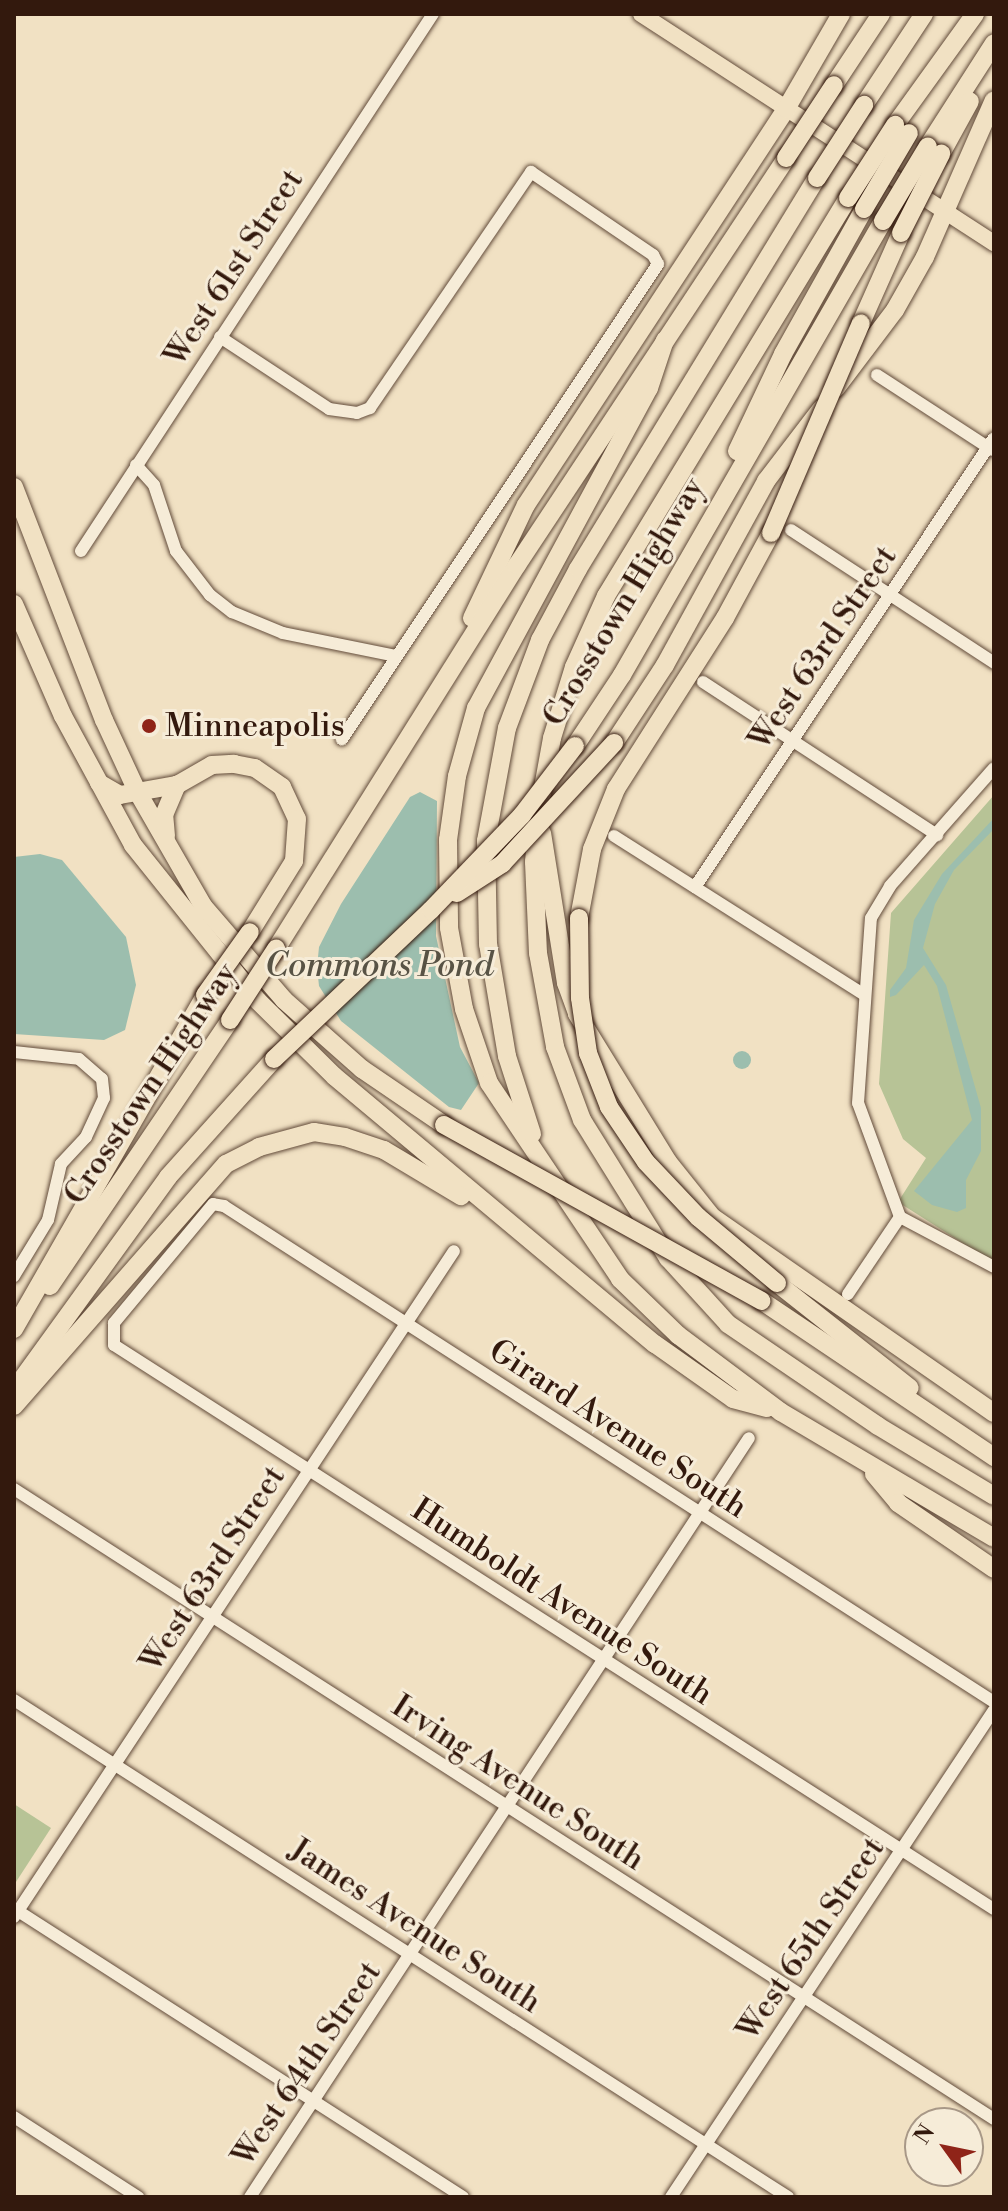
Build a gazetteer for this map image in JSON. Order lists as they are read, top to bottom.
{
  "streets": {
    "highway": ["Crosstown Highway"],
    "street": [
      "West 61st Street",
      "West 63rd Street",
      "Girard Avenue South",
      "Humboldt Avenue South",
      "Irving Avenue South",
      "James Avenue South",
      "West 65th Street",
      "West 64th Street"
    ]
  },
  "crossings": [
    ["West 63rd Street", "Girard Avenue South"],
    ["West 63rd Street", "Humboldt Avenue South"],
    ["West 63rd Street", "Irving Avenue South"],
    ["West 63rd Street", "James Avenue South"],
    ["Girard Avenue South", "Humboldt Avenue South"],
    ["Girard Avenue South", "West 64th Street"],
    ["Humboldt Avenue South", "West 65th Street"],
    ["Humboldt Avenue South", "West 64th Street"],
    ["Irving Avenue South", "West 65th Street"],
    ["Irving Avenue South", "West 64th Street"],
    ["James Avenue South", "West 65th Street"],
    ["James Avenue South", "West 64th Street"]
  ],
  "water": ["Commons Pond"],
  "places": ["Minneapolis"],
  "north": "top left"
}
